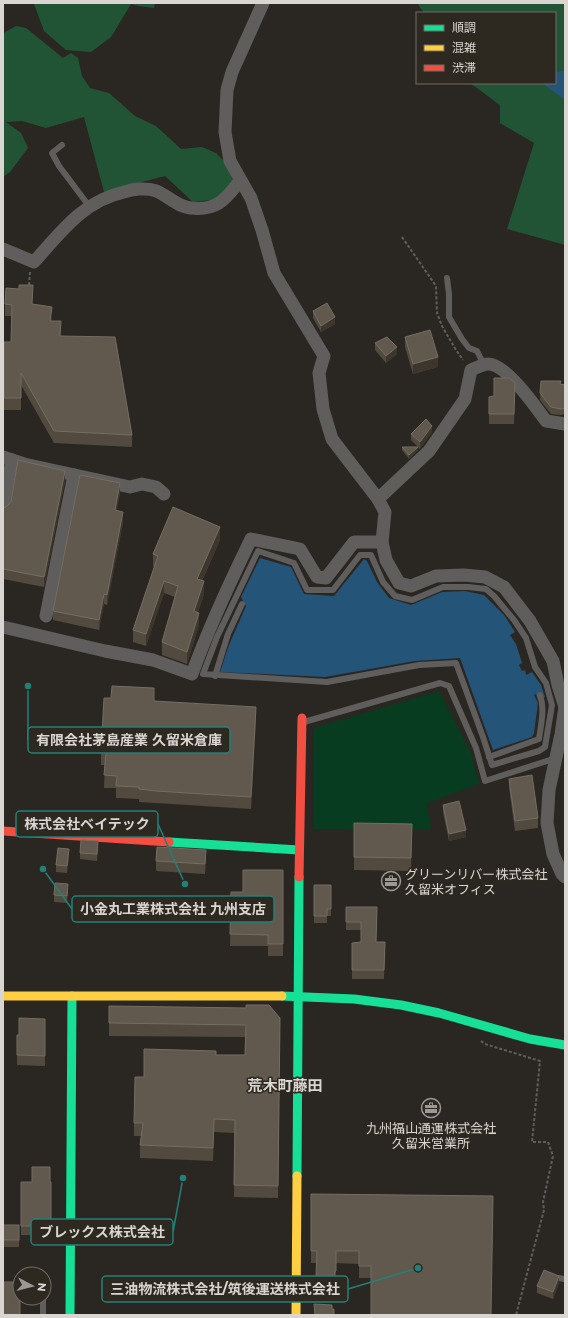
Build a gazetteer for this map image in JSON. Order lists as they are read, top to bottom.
{
  "districts": ["荒木町藤田"],
  "places": {
    "other": [
      "有限会社茅島産業 久留米倉庫",
      "小金丸工業株式会社 九州支店",
      "株式会社ベイテック",
      "ブレックス株式会社",
      "三油物流株式会社/筑後運送株式会社"
    ],
    "office": ["グリーンリバー株式会社 久留米オフィス", "九州福山通運株式会社 久留米営業所"]
  },
  "legend": ["順調", "混雑", "渋滞"],
  "north": "right"
}
